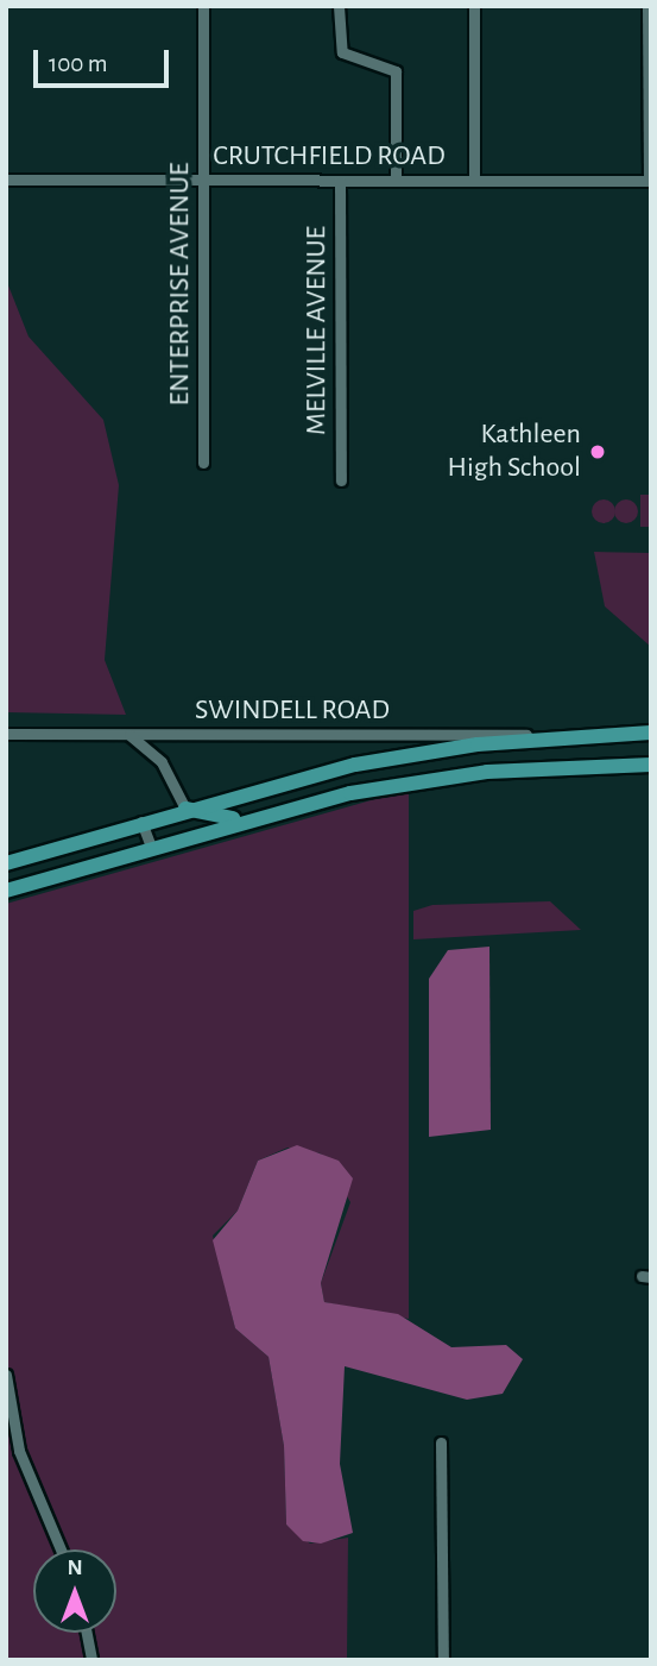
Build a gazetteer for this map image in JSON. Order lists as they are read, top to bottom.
{
  "streets": {
    "street": [
      "CRUTCHFIELD ROAD",
      "ENTERPRISE AVENUE",
      "MELVILLE AVENUE",
      "SWINDELL ROAD"
    ]
  },
  "crossings": [
    ["CRUTCHFIELD ROAD", "ENTERPRISE AVENUE"],
    ["CRUTCHFIELD ROAD", "MELVILLE AVENUE"]
  ],
  "places": ["Kathleen High School"],
  "scale_bar": "100 m",
  "north": "top"
}
